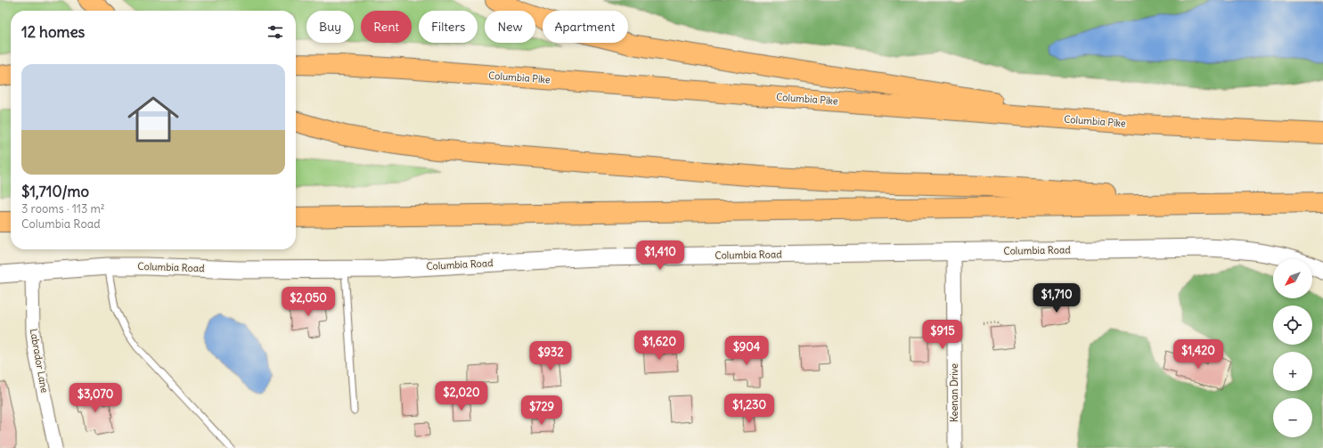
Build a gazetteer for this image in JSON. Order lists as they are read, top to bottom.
{
  "streets": {
    "highway": ["Columbia Pike"],
    "street": ["Columbia Road", "Labrador Lane", "Keenan Drive"]
  },
  "crossings": [
    ["Columbia Road", "Labrador Lane"],
    ["Columbia Road", "Keenan Drive"]
  ],
  "north": "bottom left",
  "page": {
    "chip": [
      "Buy",
      "Rent",
      "Filters",
      "New",
      "Apartment"
    ],
    "heading": "12 homes",
    "list": [
      {
        "name": "$1,710/mo",
        "note": "3 rooms · 113 m² · Columbia Road"
      }
    ],
    "price": [
      "$1,410",
      "$1,710",
      "$2,050",
      "$915",
      "$1,620",
      "$904",
      "$1,420",
      "$932",
      "$2,020",
      "$3,070",
      "$1,230",
      "$729"
    ],
    "map_buttons": ["+", "−"]
  }
}
